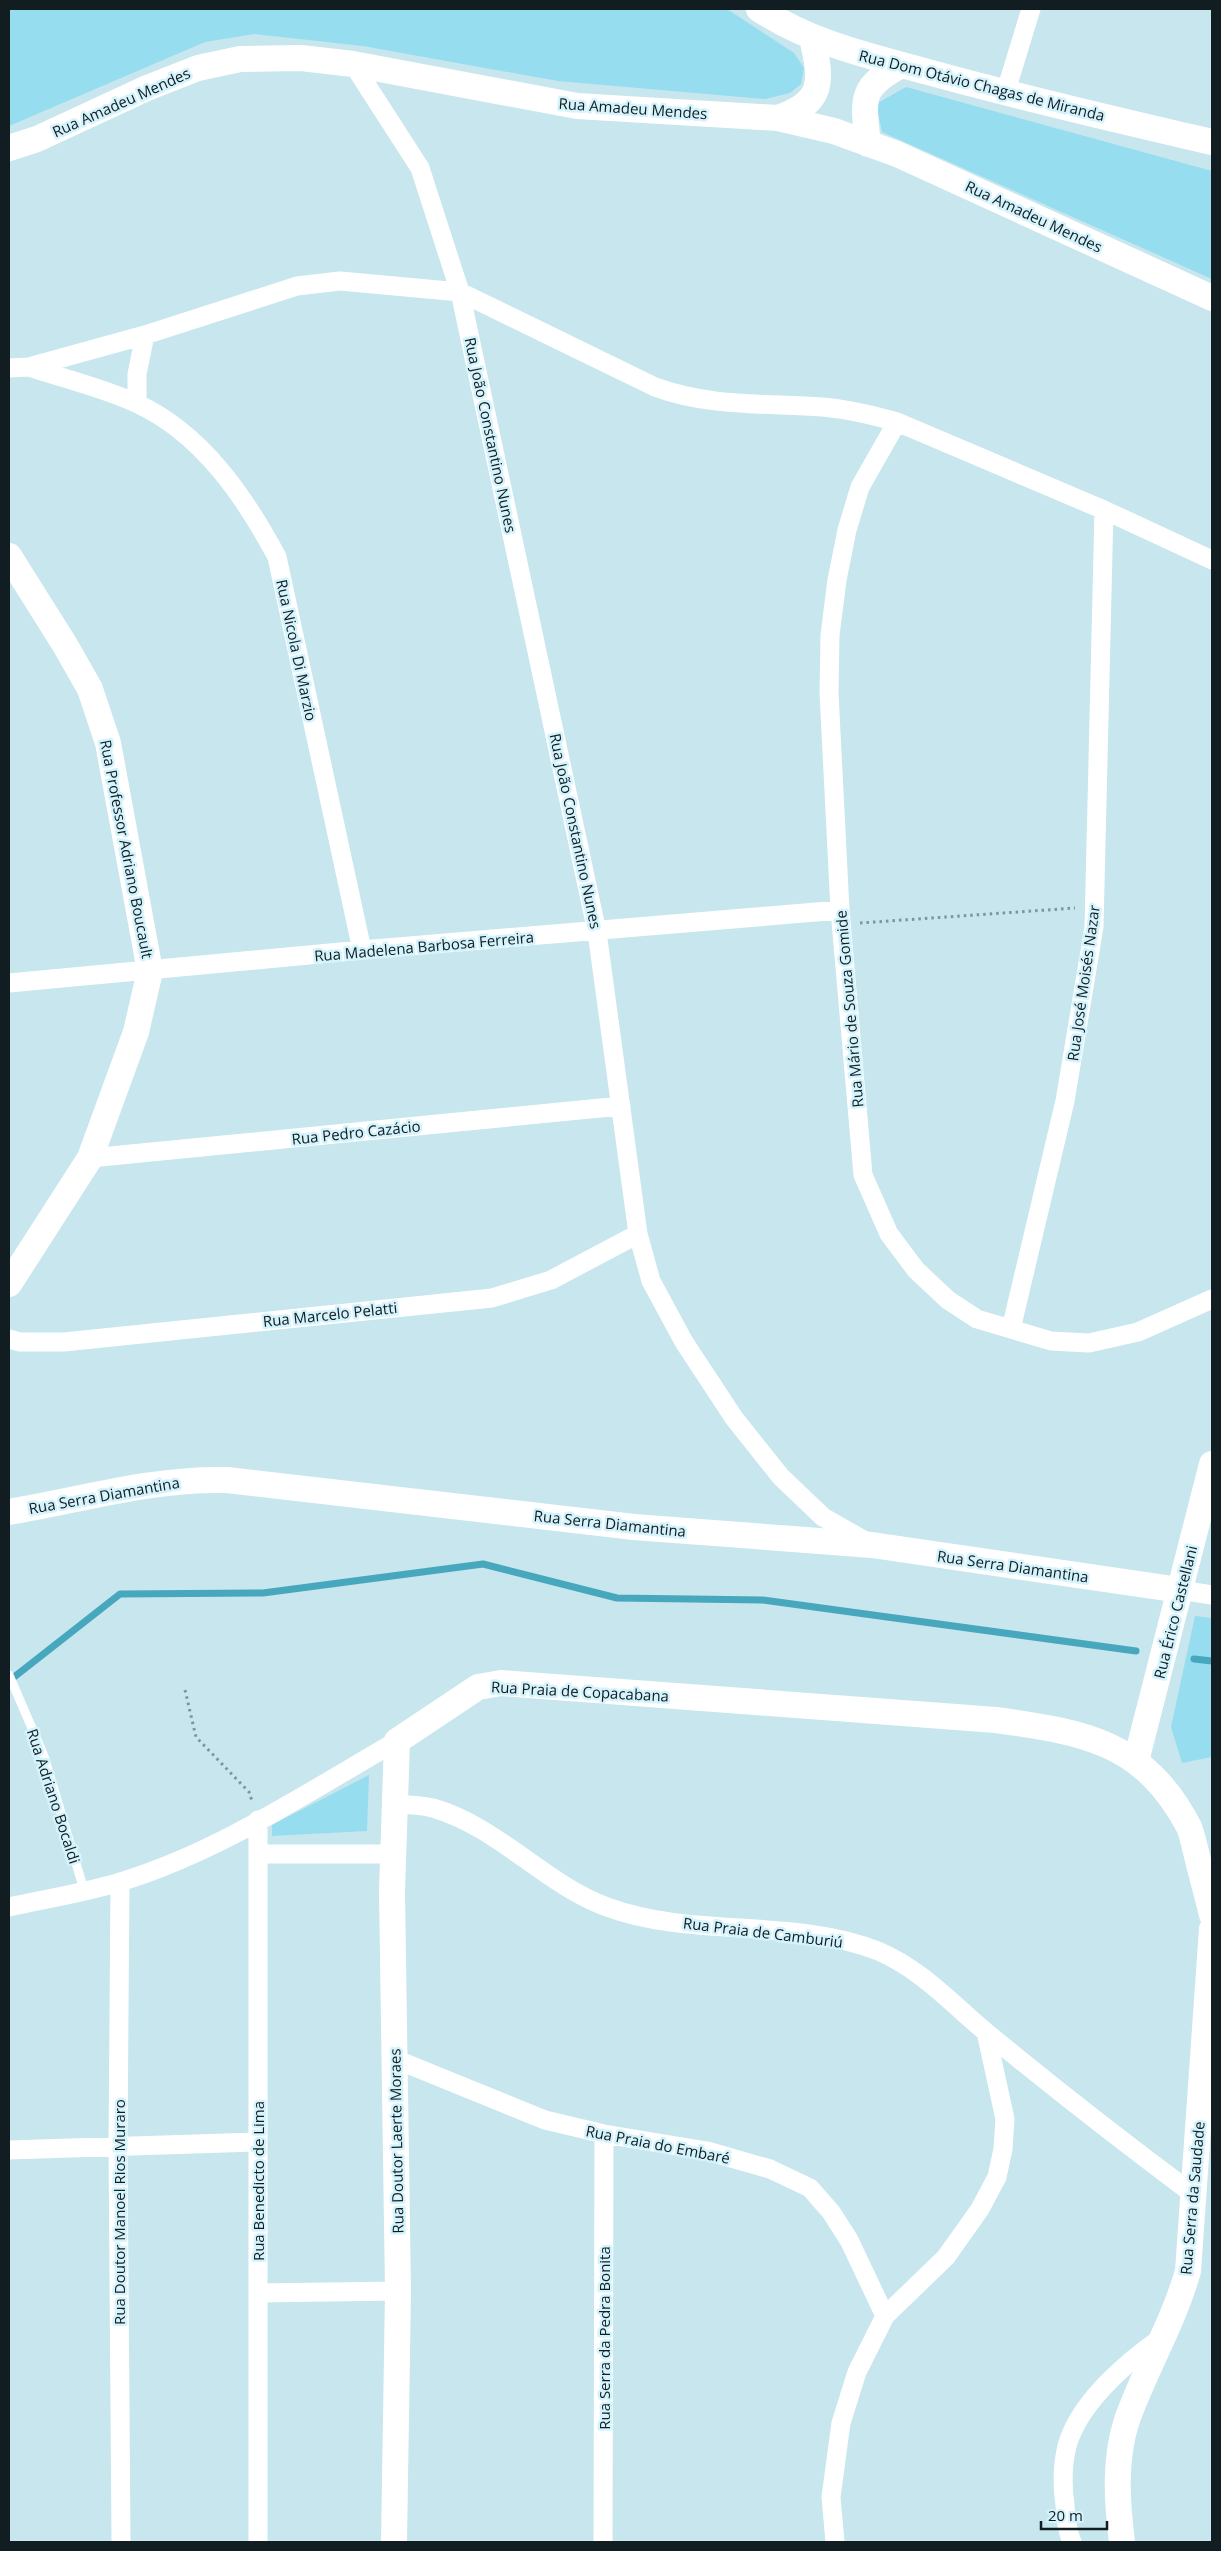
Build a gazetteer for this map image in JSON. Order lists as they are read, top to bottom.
{
  "streets": {
    "street": [
      "Rua Dom Otávio Chagas de Miranda",
      "Rua Amadeu Mendes",
      "Rua João Constantino Nunes",
      "Rua Nicola Di Marzio",
      "Rua Professor Adriano Boucault",
      "Rua Madelena Barbosa Ferreira",
      "Rua José Moisés Nazar",
      "Rua Mário de Souza Gomide",
      "Rua Pedro Cazácio",
      "Rua Marcelo Pelatti",
      "Rua Serra Diamantina",
      "Rua Érico Castellani",
      "Rua Praia de Copacabana",
      "Rua Praia de Camburiú",
      "Rua Doutor Laerte Moraes",
      "Rua Praia do Embaré",
      "Rua Benedicto de Lima",
      "Rua Serra da Saudade",
      "Rua Doutor Manoel Rios Muraro",
      "Rua Serra da Pedra Bonita"
    ],
    "lane": ["Rua Adriano Bocaldi"]
  },
  "crossings": [
    ["Rua Amadeu Mendes", "Rua João Constantino Nunes"],
    ["Rua João Constantino Nunes", "Rua Madelena Barbosa Ferreira"],
    ["Rua João Constantino Nunes", "Rua Pedro Cazácio"],
    ["Rua João Constantino Nunes", "Rua Marcelo Pelatti"],
    ["Rua João Constantino Nunes", "Rua Serra Diamantina"],
    ["Rua Nicola Di Marzio", "Rua Madelena Barbosa Ferreira"],
    ["Rua Professor Adriano Boucault", "Rua Madelena Barbosa Ferreira"],
    ["Rua Professor Adriano Boucault", "Rua Pedro Cazácio"],
    ["Rua Madelena Barbosa Ferreira", "Rua Mário de Souza Gomide"],
    ["Rua José Moisés Nazar", "Rua Mário de Souza Gomide"],
    ["Rua Serra Diamantina", "Rua Érico Castellani"],
    ["Rua Érico Castellani", "Rua Praia de Copacabana"],
    ["Rua Praia de Copacabana", "Rua Adriano Bocaldi"],
    ["Rua Praia de Copacabana", "Rua Doutor Laerte Moraes"],
    ["Rua Praia de Copacabana", "Rua Benedicto de Lima"],
    ["Rua Praia de Copacabana", "Rua Doutor Manoel Rios Muraro"],
    ["Rua Praia de Camburiú", "Rua Doutor Laerte Moraes"],
    ["Rua Praia de Camburiú", "Rua Serra da Saudade"],
    ["Rua Doutor Laerte Moraes", "Rua Praia do Embaré"],
    ["Rua Praia do Embaré", "Rua Serra da Pedra Bonita"]
  ],
  "scale_bar": "20 m"
}
